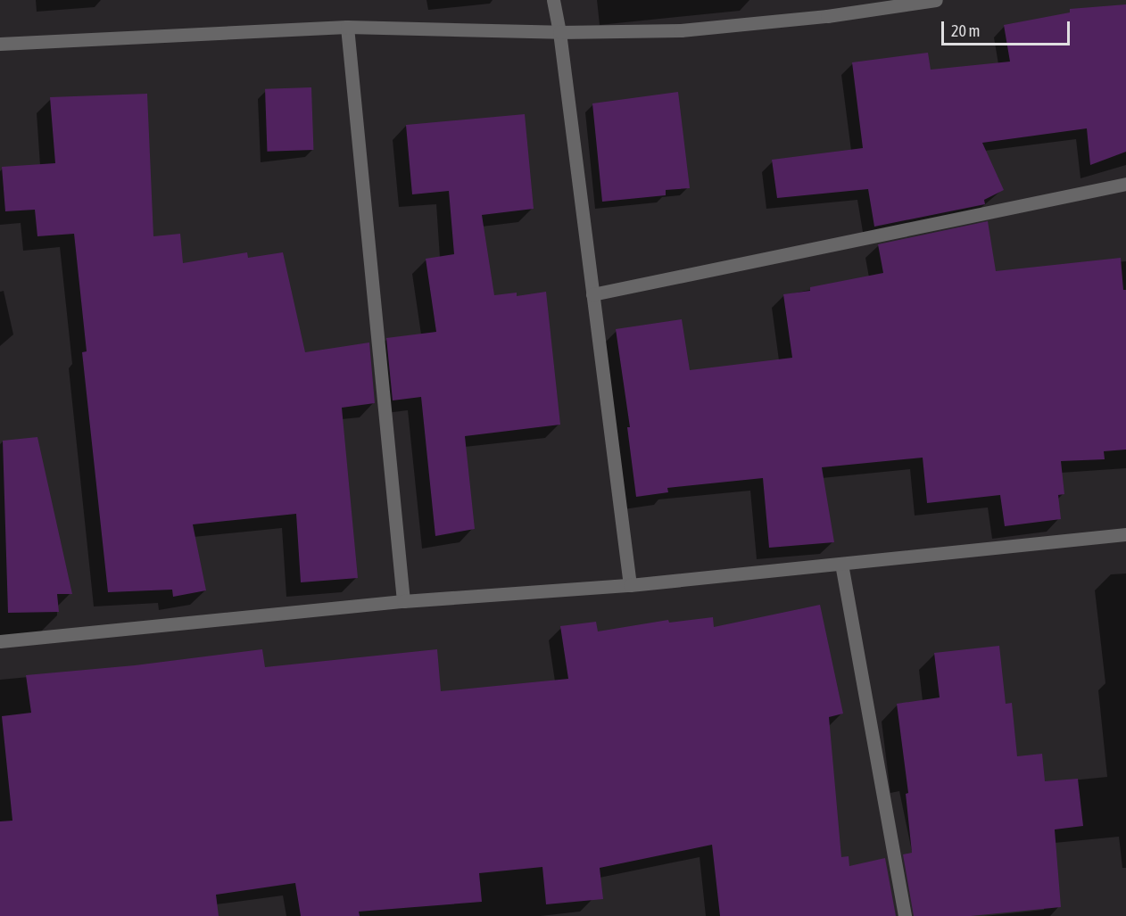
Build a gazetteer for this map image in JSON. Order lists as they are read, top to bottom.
{
  "scale_bar": "20 m"
}
